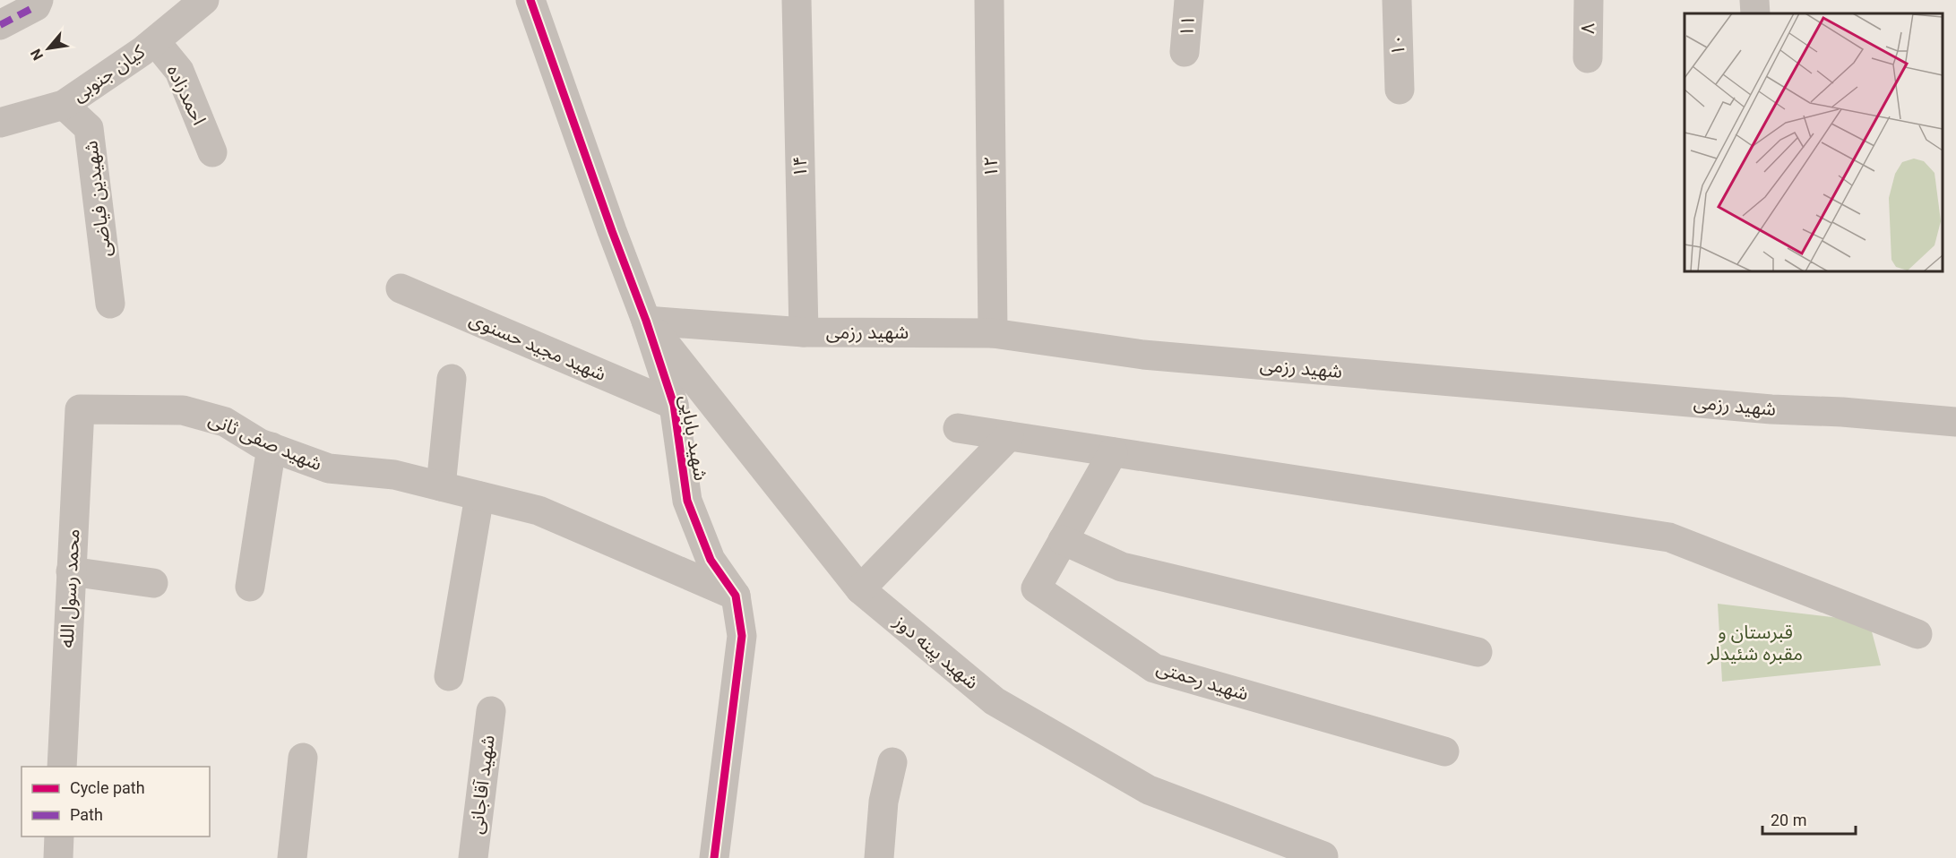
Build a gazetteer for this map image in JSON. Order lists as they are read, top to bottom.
{
  "streets": {
    "street": [
      "۱۱",
      "۸",
      "۱۰",
      "کیان جنوبی",
      "احمدزاده",
      "۱۴",
      "۱۲",
      "شهیدین فیاضی",
      "شهید رزمی",
      "شهید مجید حسنوی",
      "شهید بابایی",
      "شهید صفی ثانی",
      "محمد رسول الله",
      "شهید پینه دوز",
      "شهید رحمتی",
      "شهید آقاجانی"
    ]
  },
  "crossings": [
    ["کیان جنوبی", "احمدزاده"],
    ["کیان جنوبی", "شهیدین فیاضی"],
    ["۱۴", "شهید رزمی"],
    ["۱۲", "شهید رزمی"],
    ["شهید رزمی", "شهید بابایی"],
    ["شهید رزمی", "شهید پینه دوز"],
    ["شهید مجید حسنوی", "شهید بابایی"],
    ["شهید بابایی", "شهید صفی ثانی"],
    ["شهید بابایی", "شهید پینه دوز"],
    ["شهید صفی ثانی", "محمد رسول الله"]
  ],
  "parks": ["قبرستان و مقبره شئیدلر"],
  "legend": ["Cycle path", "Path"],
  "scale_bar": "20 m",
  "north": "bottom left"
}
